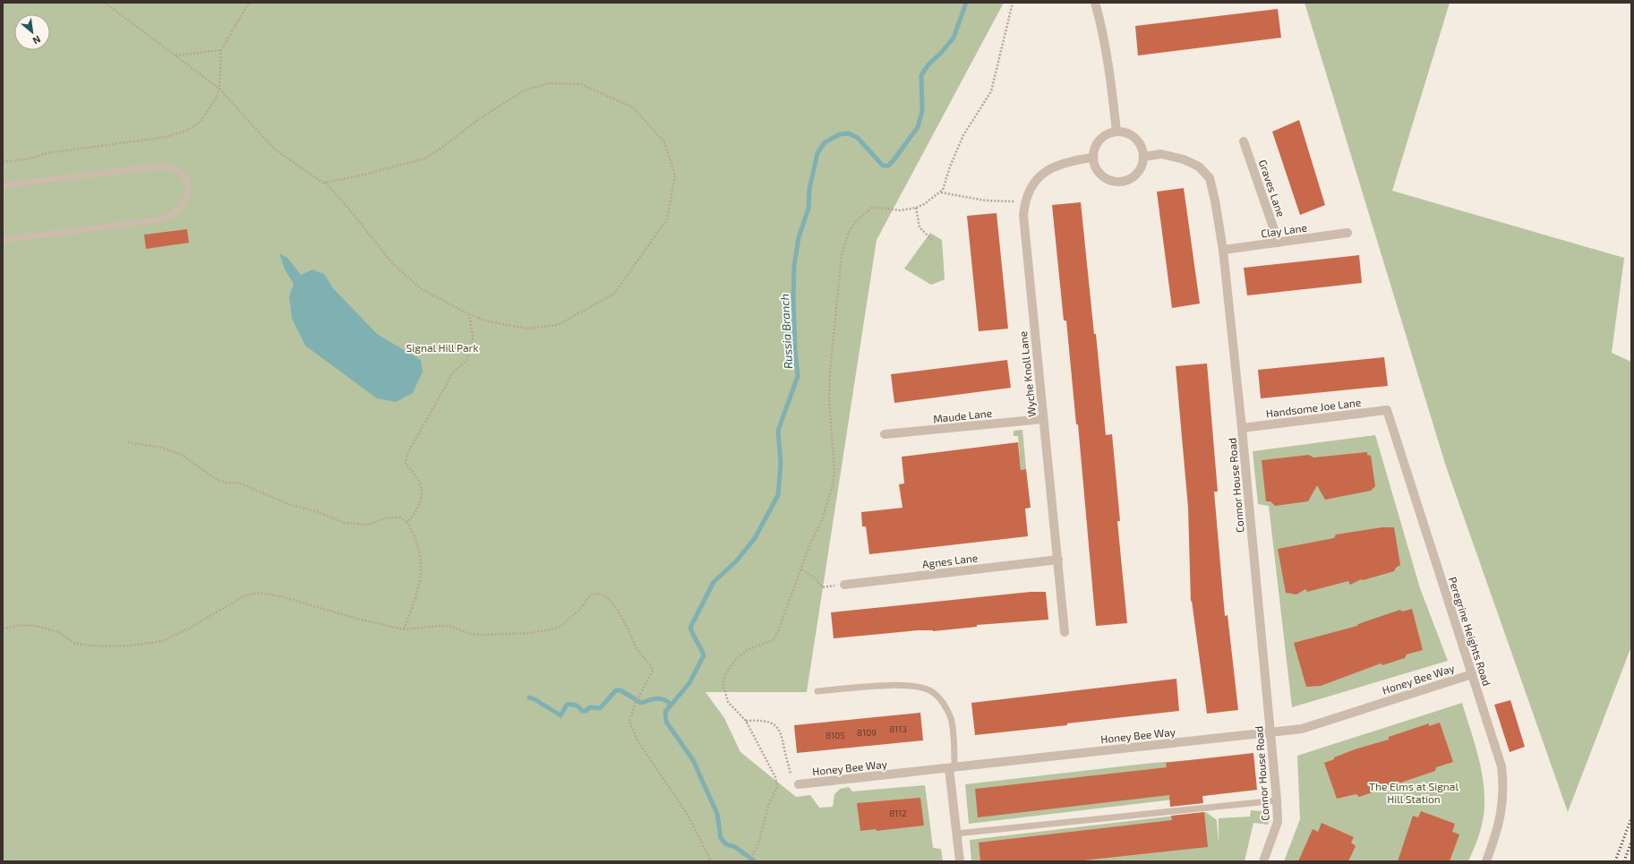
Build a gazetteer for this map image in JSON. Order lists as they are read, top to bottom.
{
  "streets": {
    "street": [
      "Graves Lane",
      "Clay Lane",
      "Wyche Knoll Lane",
      "Handsome Joe Lane",
      "Maude Lane",
      "Connor House Road",
      "Agnes Lane",
      "Peregrine Heights Road",
      "Honey Bee Way"
    ]
  },
  "crossings": [
    ["Graves Lane", "Clay Lane"],
    ["Clay Lane", "Connor House Road"],
    ["Wyche Knoll Lane", "Maude Lane"],
    ["Wyche Knoll Lane", "Connor House Road"],
    ["Wyche Knoll Lane", "Agnes Lane"],
    ["Handsome Joe Lane", "Connor House Road"],
    ["Handsome Joe Lane", "Peregrine Heights Road"],
    ["Connor House Road", "Honey Bee Way"],
    ["Peregrine Heights Road", "Honey Bee Way"]
  ],
  "water": ["Russia Branch"],
  "parks": ["Signal Hill Park", "The Elms at Signal Hill Station"],
  "house_numbers": [
    "8113",
    "8109",
    "8105",
    "8112"
  ],
  "north": "bottom right"
}
